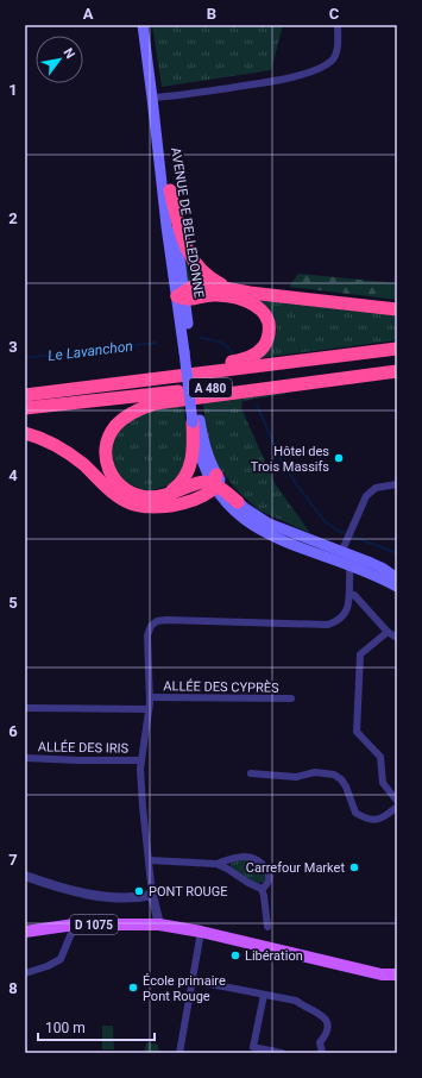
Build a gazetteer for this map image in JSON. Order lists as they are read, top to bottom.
{
  "streets": {
    "highway": ["A 480"],
    "main road": ["AVENUE DE BELLEDONNE", "D 1075"],
    "street": ["ALLÉE DES CYPRÈS", "ALLÉE DES IRIS"]
  },
  "water": ["Le Lavanchon"],
  "places": [
    "Hôtel des Trois Massifs",
    "Carrefour Market",
    "PONT ROUGE",
    "Libération",
    "École primaire Pont Rouge"
  ],
  "scale_bar": "100 m",
  "north": "top right",
  "grid": {
    "columns": ["A", "B", "C"],
    "rows": [
      "1",
      "2",
      "3",
      "4",
      "5",
      "6",
      "7",
      "8"
    ]
  }
}
